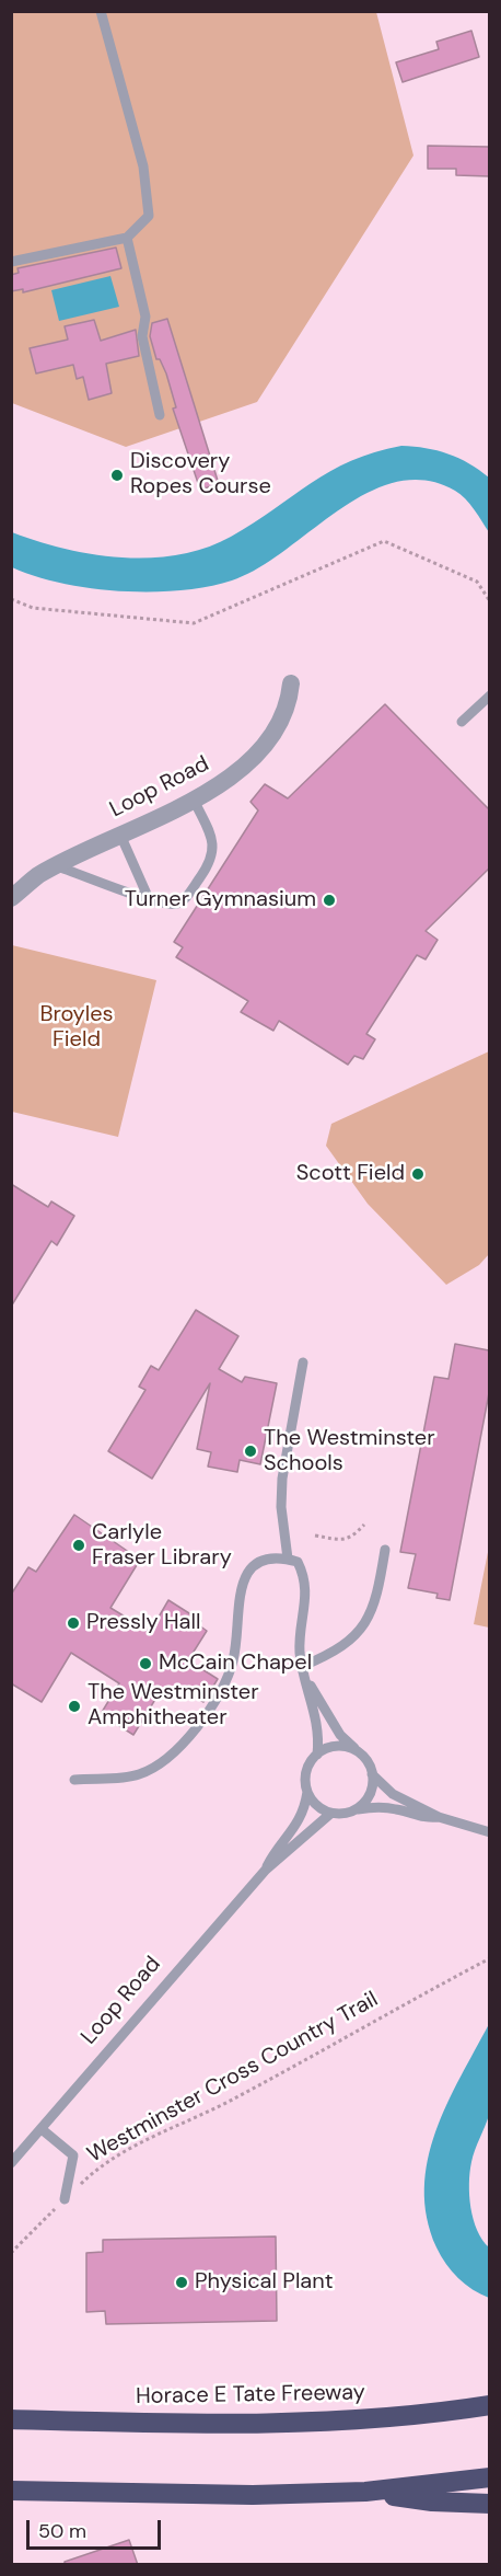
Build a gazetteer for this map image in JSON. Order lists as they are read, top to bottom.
{
  "streets": {
    "highway": ["Horace E Tate Freeway"],
    "street": ["Loop Road"],
    "path": ["Westminster Cross Country Trail"]
  },
  "parks": ["Broyles Field"],
  "places": [
    "Discovery Ropes Course",
    "Turner Gymnasium",
    "Scott Field",
    "The Westminster Schools",
    "Carlyle Fraser Library",
    "Pressly Hall",
    "McCain Chapel",
    "The Westminster Amphitheater",
    "Physical Plant"
  ],
  "scale_bar": "50 m"
}
